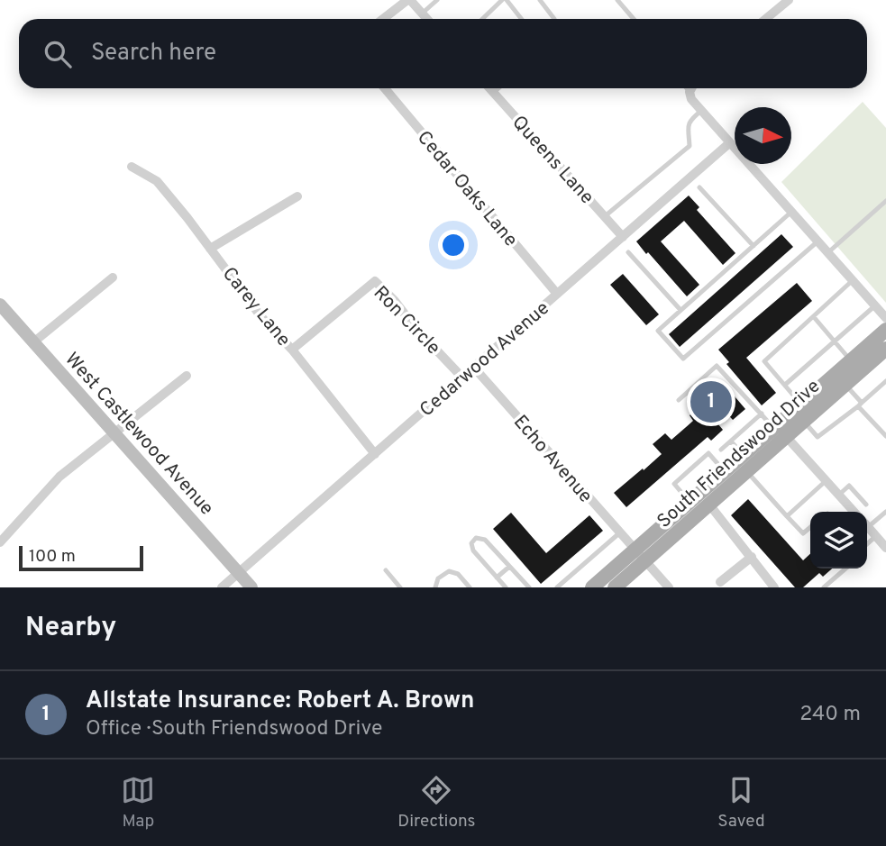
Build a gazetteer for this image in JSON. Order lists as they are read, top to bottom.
{
  "streets": {
    "main road": ["South Friendswood Drive"],
    "street": [
      "Queens Lane",
      "Cedar Oaks Lane",
      "Carey Lane",
      "Ron Circle",
      "Cedarwood Avenue",
      "West Castlewood Avenue",
      "Echo Avenue"
    ]
  },
  "crossings": [
    ["Queens Lane", "Cedarwood Avenue"],
    ["Cedar Oaks Lane", "Cedarwood Avenue"],
    ["Carey Lane", "Ron Circle"],
    ["Carey Lane", "Cedarwood Avenue"],
    ["Ron Circle", "Cedarwood Avenue"],
    ["Cedarwood Avenue", "West Castlewood Avenue"],
    ["Cedarwood Avenue", "Echo Avenue"],
    ["South Friendswood Drive", "Echo Avenue"]
  ],
  "scale_bar": "100 m",
  "north": "right",
  "page": {
    "search": "Search here",
    "pins": "1",
    "scale": "100 m",
    "heading": "Nearby",
    "list": [
      {
        "mark": "1",
        "name": "Allstate Insurance: Robert A. Brown",
        "note": "Office · South Friendswood Drive",
        "value": "240 m"
      }
    ],
    "nav": ["Map", "Directions", "Saved"]
  }
}
